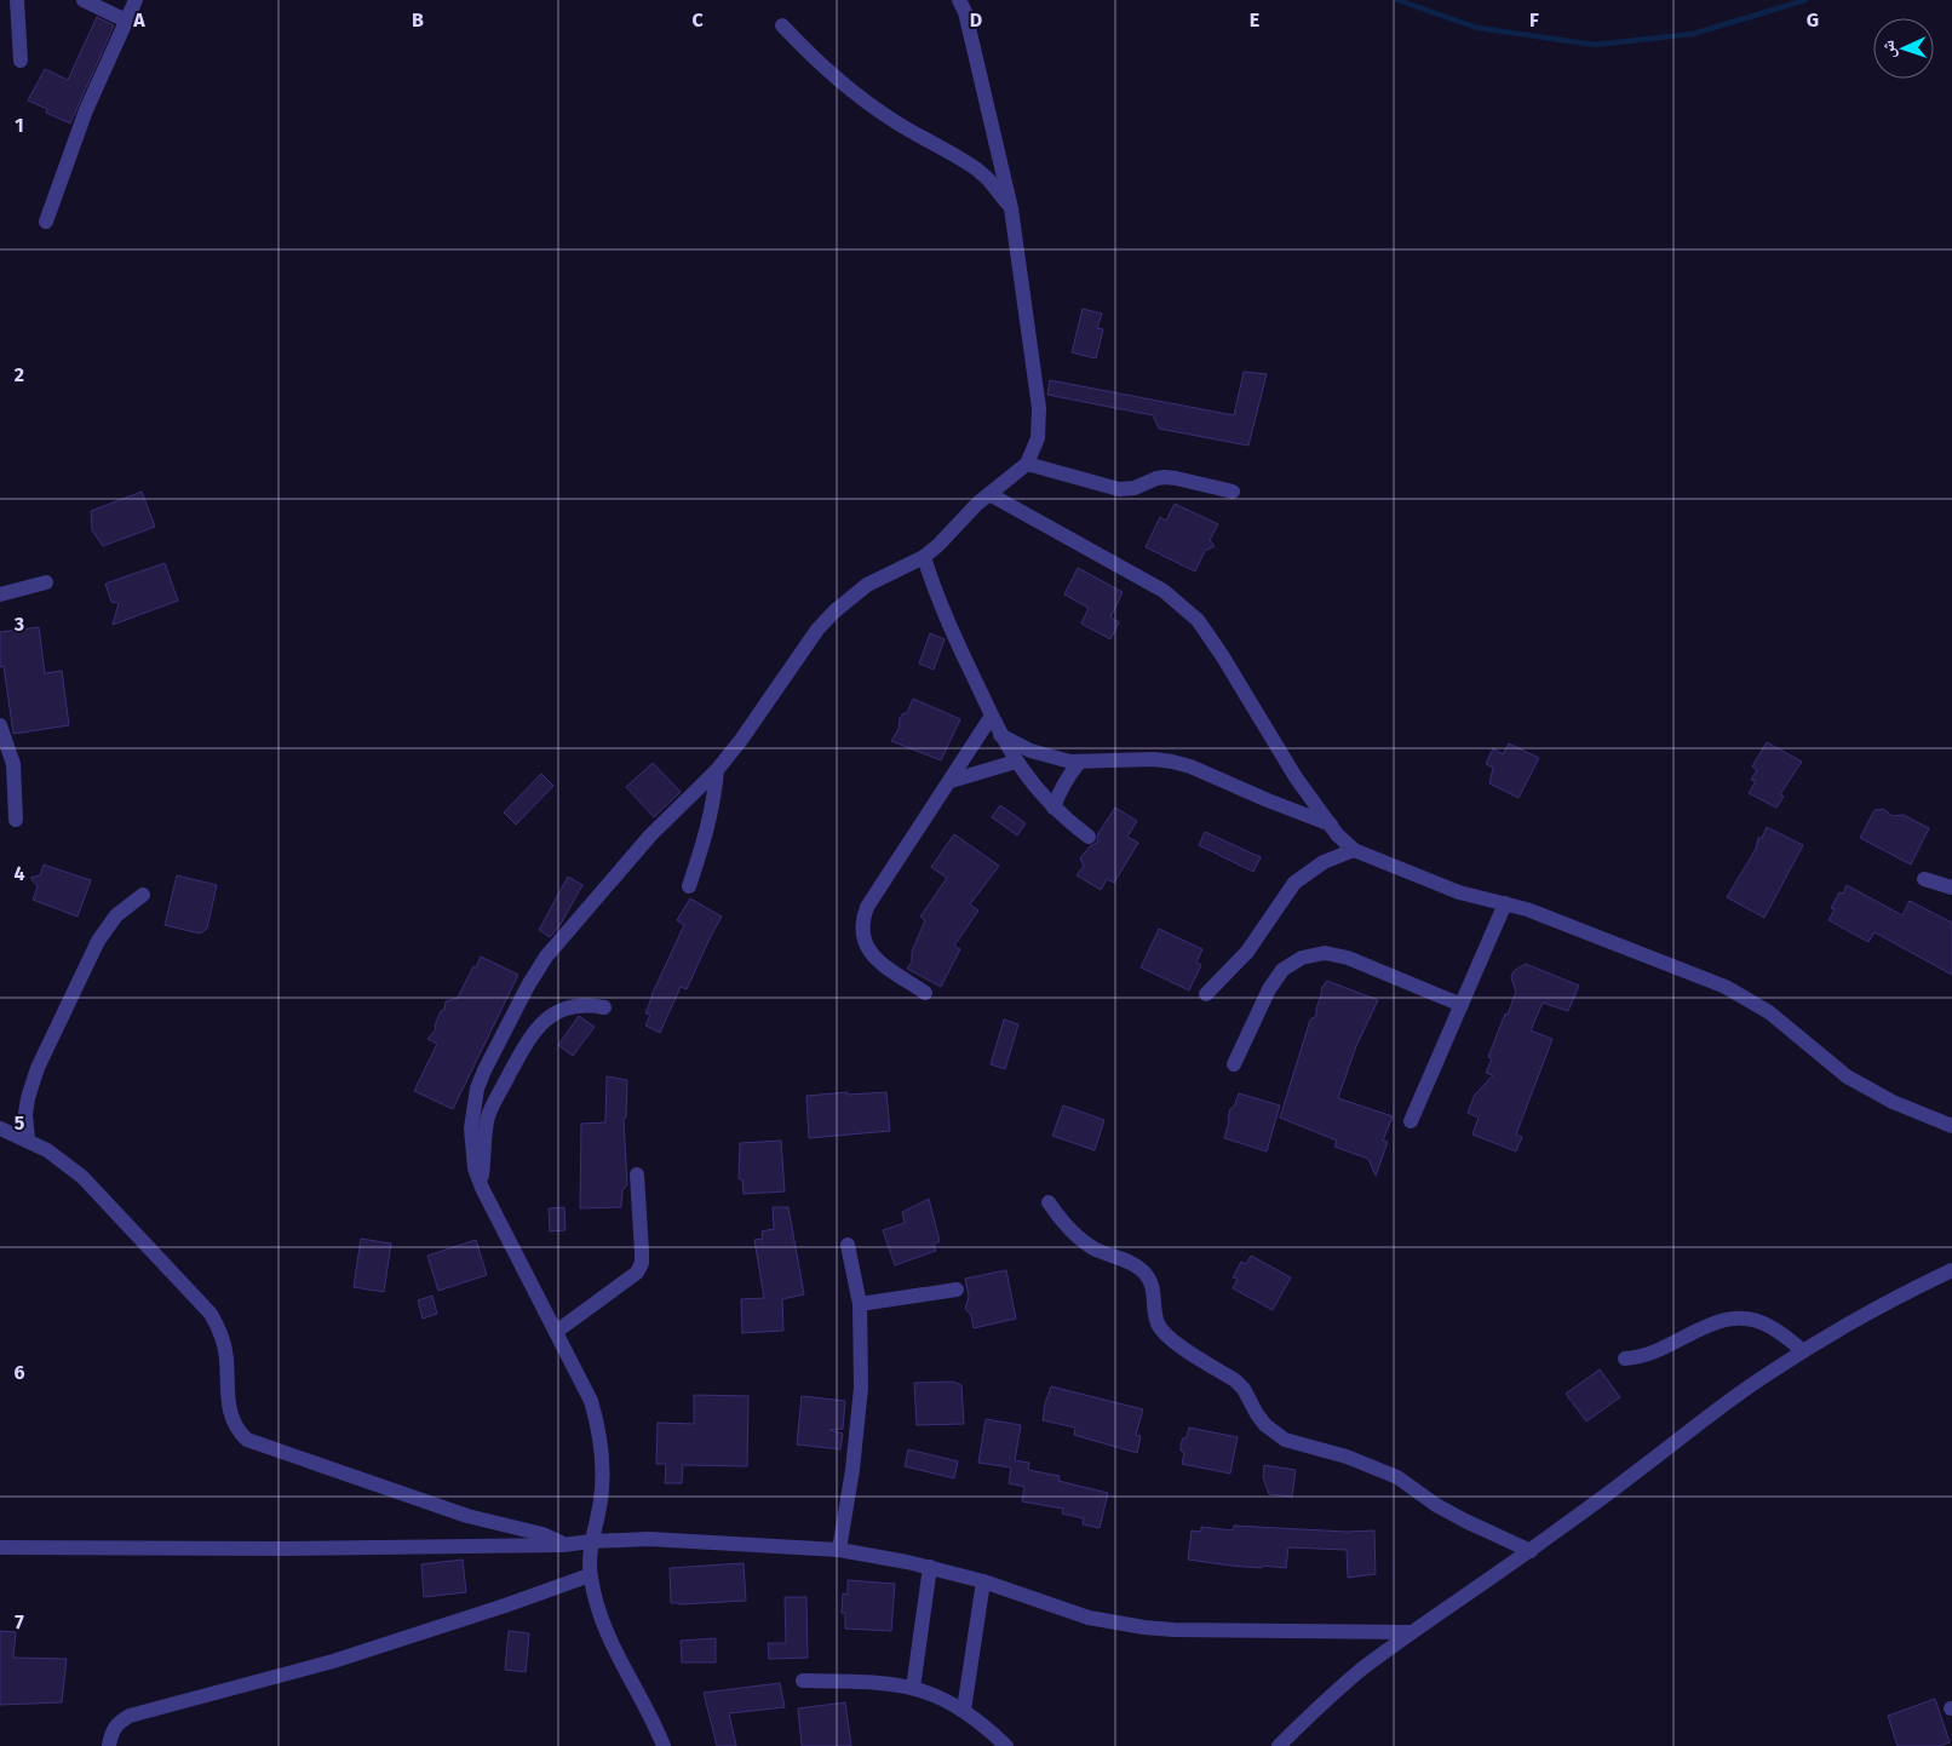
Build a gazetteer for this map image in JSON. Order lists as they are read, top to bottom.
{
  "north": "left",
  "grid": {
    "columns": [
      "A",
      "B",
      "C",
      "D",
      "E",
      "F",
      "G"
    ],
    "rows": [
      "1",
      "2",
      "3",
      "4",
      "5",
      "6",
      "7"
    ]
  }
}
